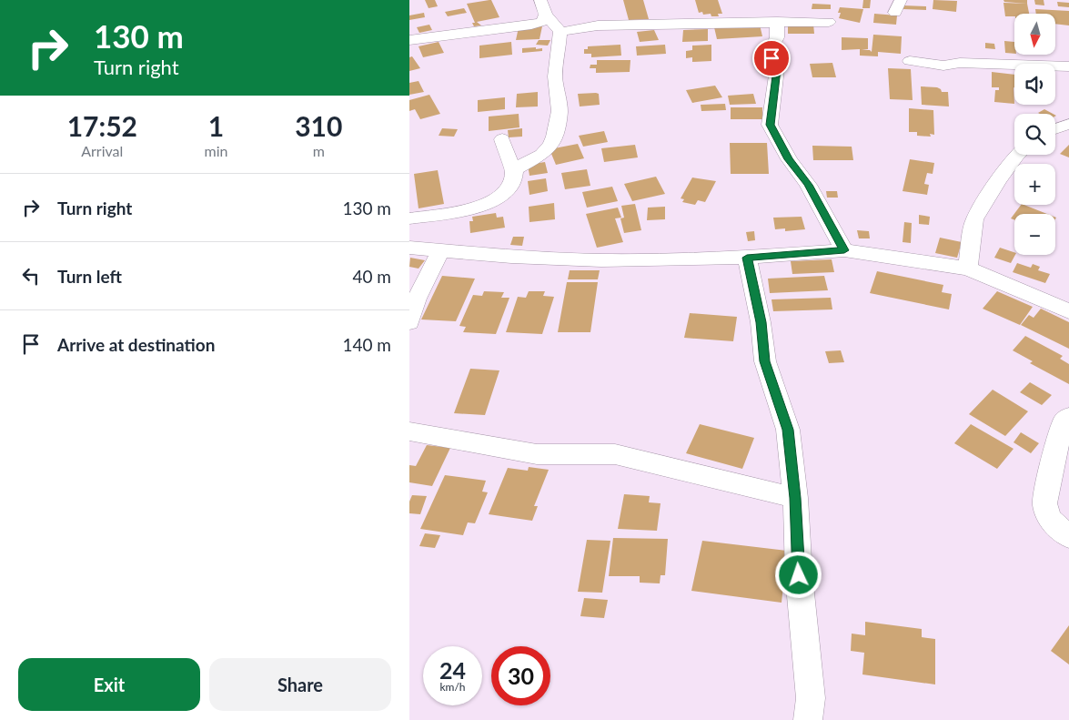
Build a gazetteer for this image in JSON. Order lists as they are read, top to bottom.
{
  "north": "bottom",
  "page": {
    "turn": ["130 m", "Turn right"],
    "map_buttons": ["+", "−"],
    "eta": [
      "17:52",
      "Arrival",
      "1",
      "min",
      "310",
      "m"
    ],
    "list": [
      {
        "name": "Turn right",
        "value": "130 m"
      },
      {
        "name": "Turn left",
        "value": "40 m"
      },
      {
        "name": "Arrive at destination",
        "value": "140 m"
      }
    ],
    "speed": "24 km/h",
    "limit": "30",
    "buttons": ["Exit", "Share"]
  }
}
